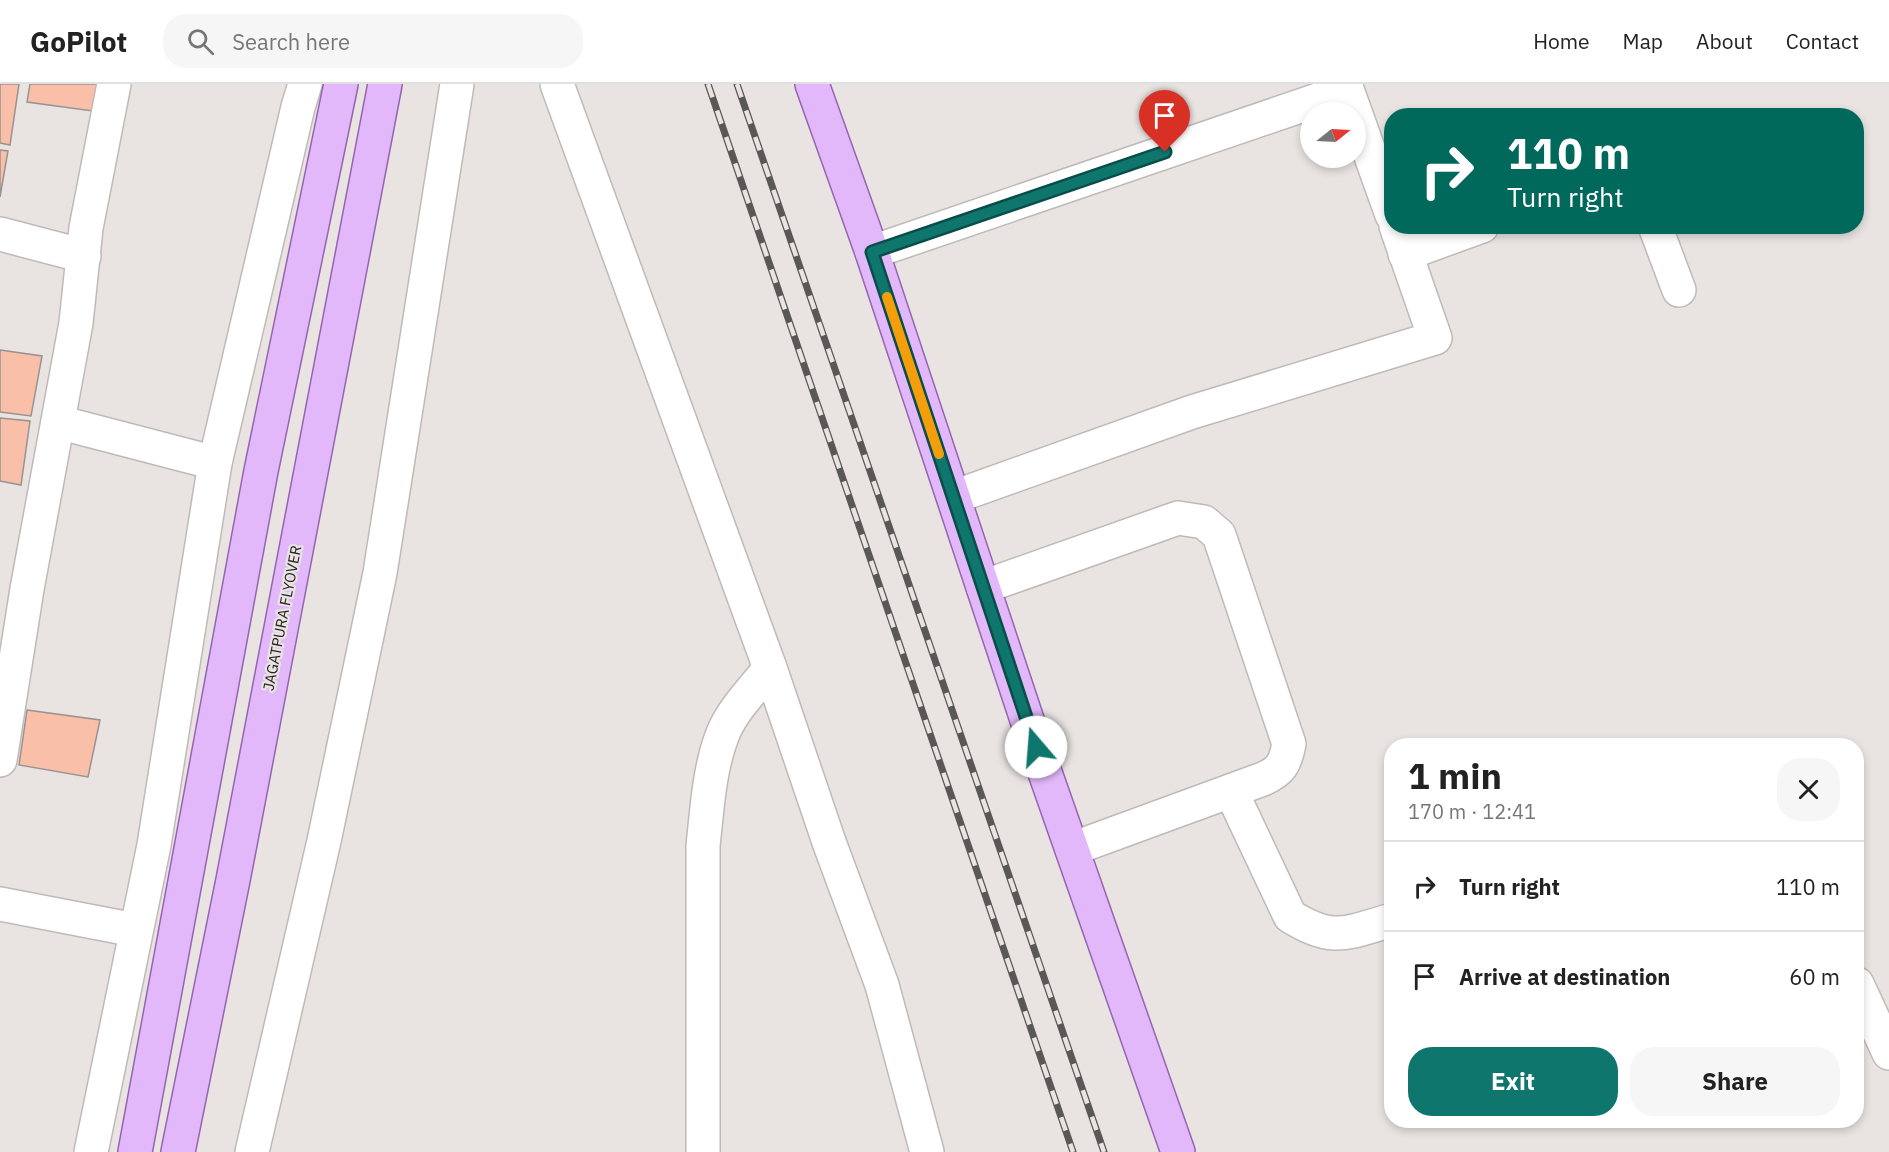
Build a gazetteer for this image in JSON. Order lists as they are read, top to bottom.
{
  "streets": {
    "main road": ["JAGATPURA FLYOVER"]
  },
  "north": "right",
  "page": {
    "header": "GoPilot",
    "search": "Search here",
    "nav": [
      "Home",
      "Map",
      "About",
      "Contact"
    ],
    "turn": ["110 m", "Turn right"],
    "heading": ["1 min", "170 m · 12:41"],
    "list": [
      {
        "name": "Turn right",
        "value": "110 m"
      },
      {
        "name": "Arrive at destination",
        "value": "60 m"
      }
    ],
    "buttons": ["Exit", "Share"]
  }
}
